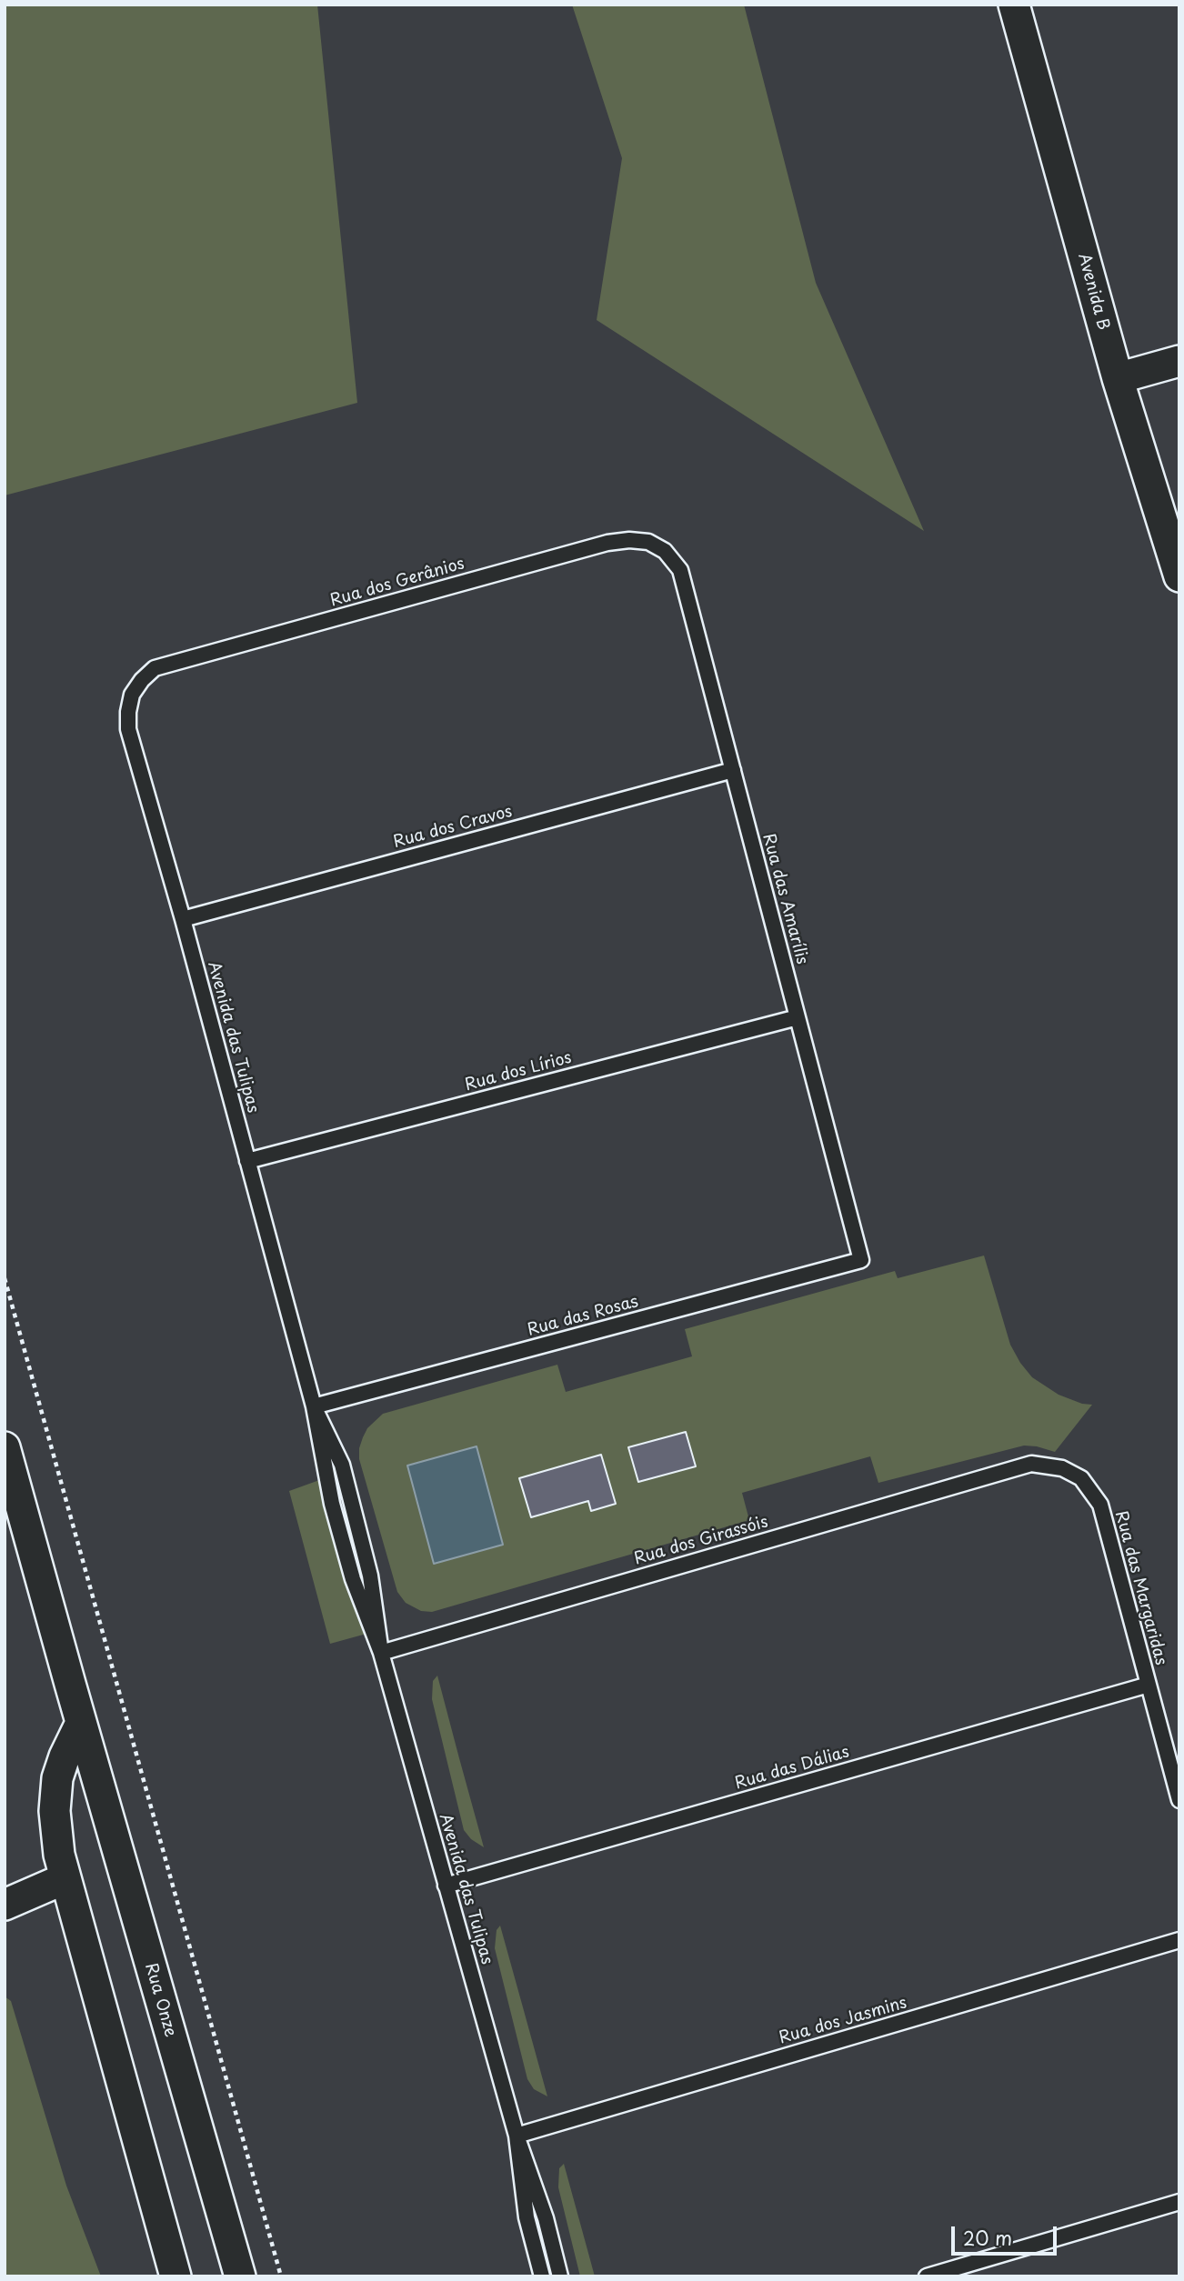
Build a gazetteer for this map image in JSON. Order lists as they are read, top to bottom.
{
  "streets": {
    "street": ["Avenida B", "Rua Onze"],
    "lane": [
      "Rua dos Gerânios",
      "Rua dos Cravos",
      "Rua das Amarílis",
      "Avenida das Tulipas",
      "Rua dos Lírios",
      "Rua das Rosas",
      "Rua dos Girassóis",
      "Rua das Margaridas",
      "Rua das Dálias",
      "Rua dos Jasmins"
    ]
  },
  "crossings": [
    ["Rua dos Gerânios", "Rua das Amarílis"],
    ["Rua dos Gerânios", "Avenida das Tulipas"],
    ["Rua dos Cravos", "Rua das Amarílis"],
    ["Rua dos Cravos", "Avenida das Tulipas"],
    ["Rua das Amarílis", "Rua dos Lírios"],
    ["Rua das Amarílis", "Rua das Rosas"],
    ["Avenida das Tulipas", "Rua dos Lírios"],
    ["Avenida das Tulipas", "Rua das Rosas"],
    ["Avenida das Tulipas", "Rua dos Girassóis"],
    ["Avenida das Tulipas", "Rua das Dálias"],
    ["Avenida das Tulipas", "Rua dos Jasmins"],
    ["Rua dos Girassóis", "Rua das Margaridas"],
    ["Rua das Margaridas", "Rua das Dálias"]
  ],
  "scale_bar": "20 m"
}
